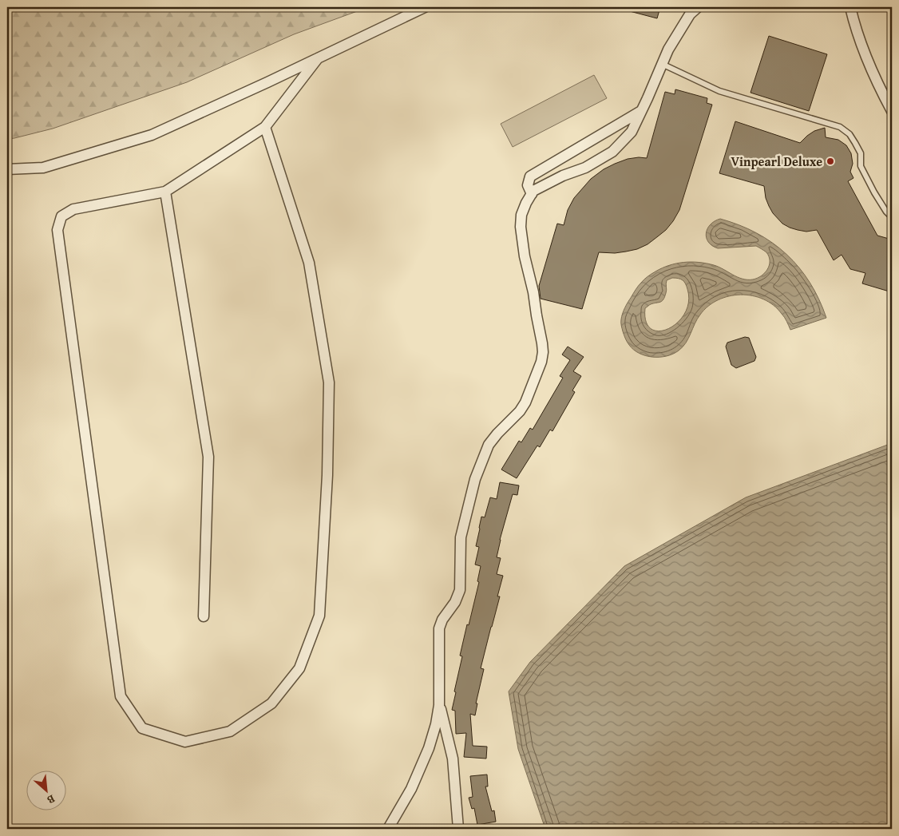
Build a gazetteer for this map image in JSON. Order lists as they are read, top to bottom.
{
  "places": ["Vinpearl Deluxe"],
  "north": "bottom right"
}
